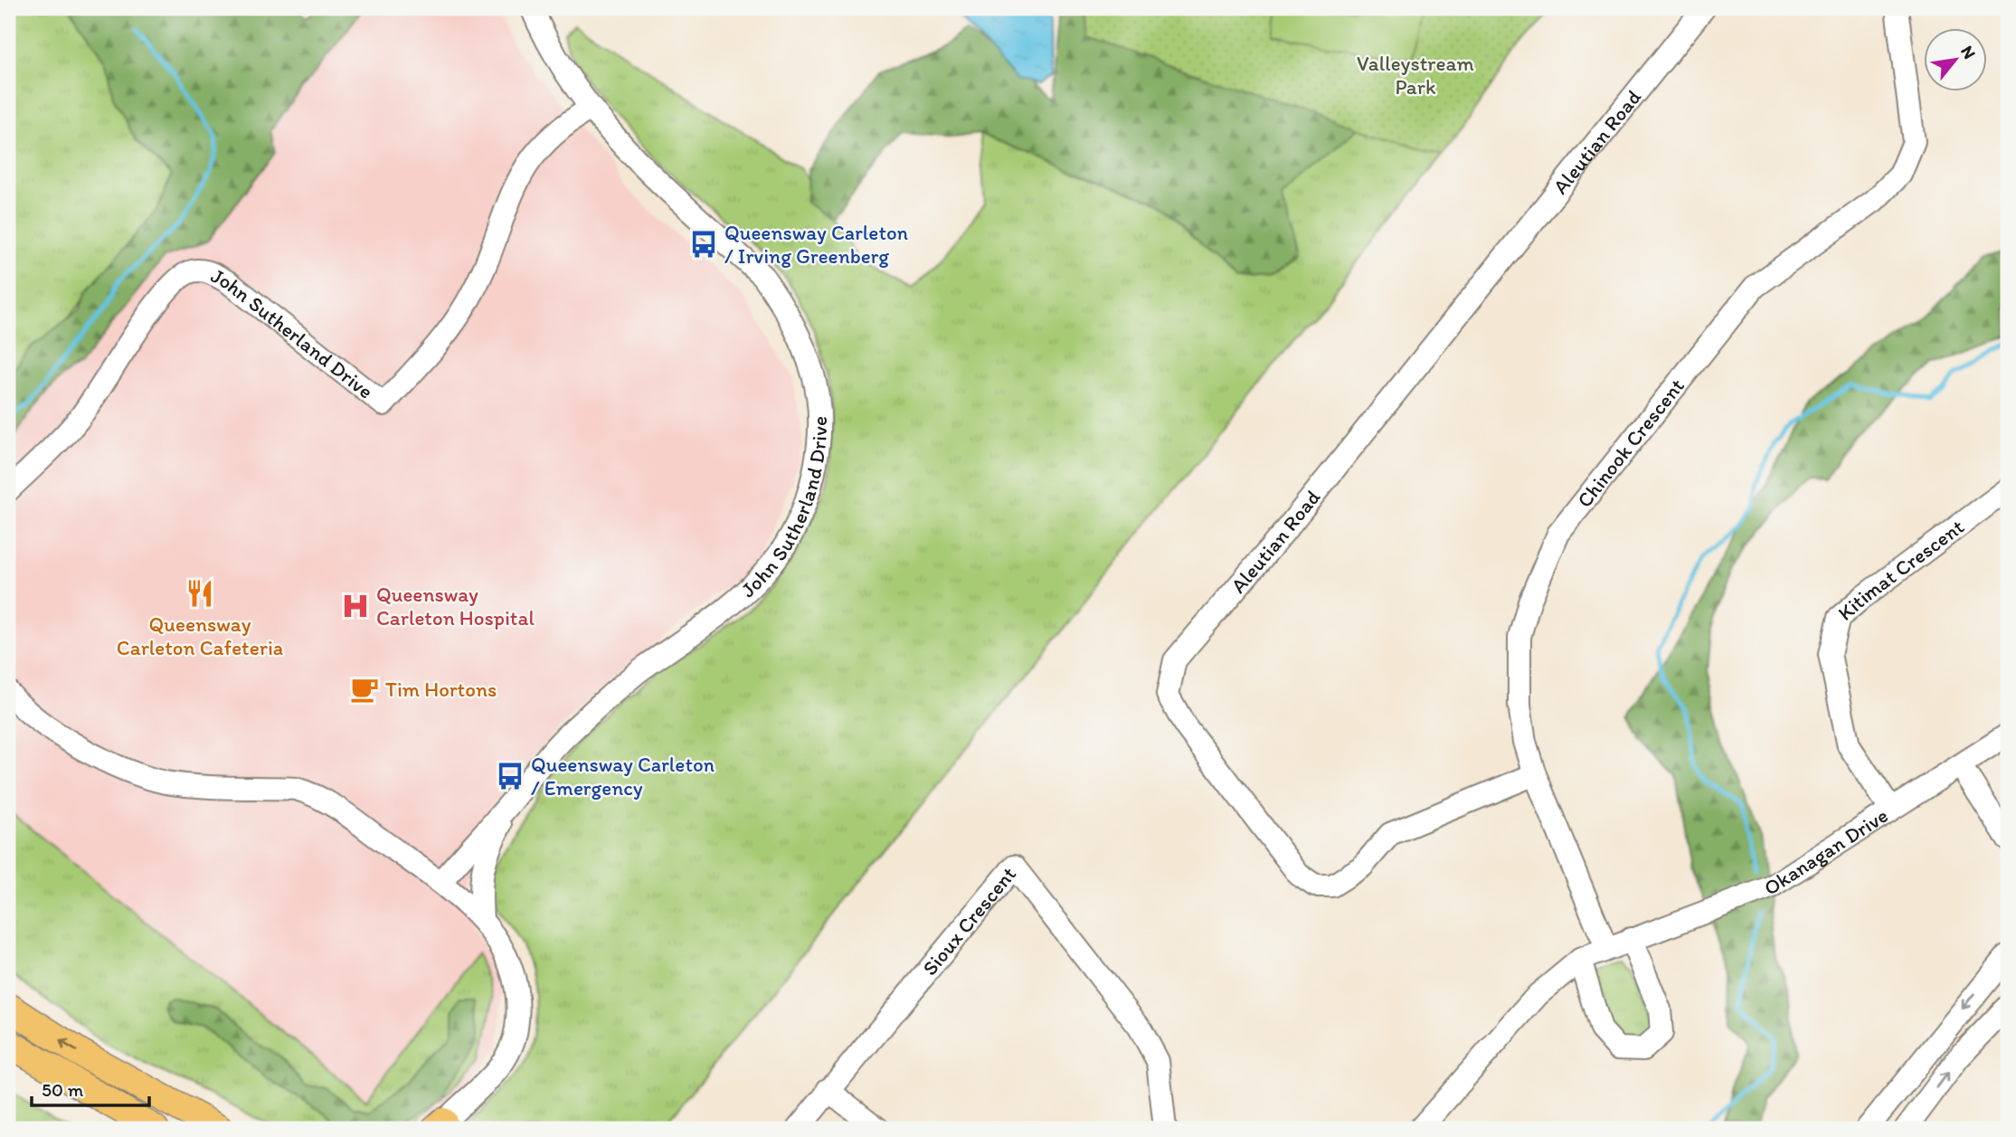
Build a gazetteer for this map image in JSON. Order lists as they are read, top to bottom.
{
  "streets": {
    "street": [
      "Aleutian Road",
      "John Sutherland Drive",
      "Chinook Crescent",
      "Kitimat Crescent",
      "Okanagan Drive",
      "Sioux Crescent"
    ]
  },
  "crossings": [
    ["Aleutian Road", "Chinook Crescent"],
    ["Chinook Crescent", "Okanagan Drive"],
    ["Kitimat Crescent", "Okanagan Drive"]
  ],
  "parks": ["Valleystream Park"],
  "places": {
    "bus stop": ["Queensway Carleton / Irving Greenberg", "Queensway Carleton / Emergency"],
    "restaurant": ["Queensway Carleton Cafeteria"],
    "hospital": ["Queensway Carleton Hospital"],
    "cafe": ["Tim Hortons"]
  },
  "scale_bar": "50 m",
  "north": "top right"
}
